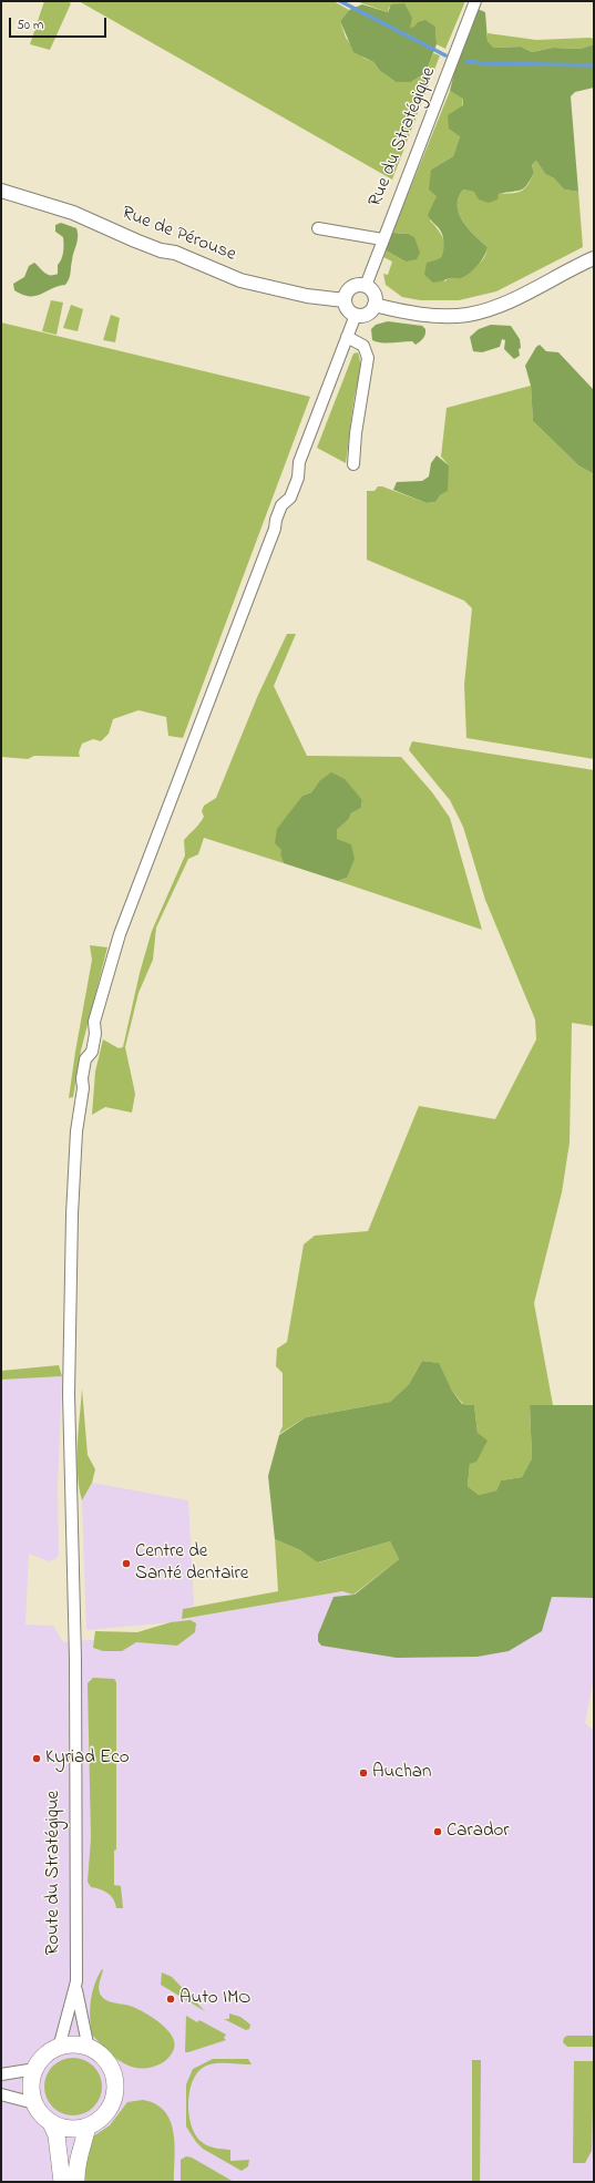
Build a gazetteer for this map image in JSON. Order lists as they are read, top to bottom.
{
  "streets": {
    "street": ["Rue du Stratégique", "Rue de Pérouse", "Route du Stratégique"]
  },
  "crossings": [
    ["Rue du Stratégique", "Rue de Pérouse"],
    ["Rue du Stratégique", "Route du Stratégique"],
    ["Rue de Pérouse", "Route du Stratégique"]
  ],
  "places": [
    "Centre de Santé dentaire",
    "Kyriad Eco",
    "Auchan",
    "Carador",
    "Auto IMO"
  ],
  "scale_bar": "50 m"
}
